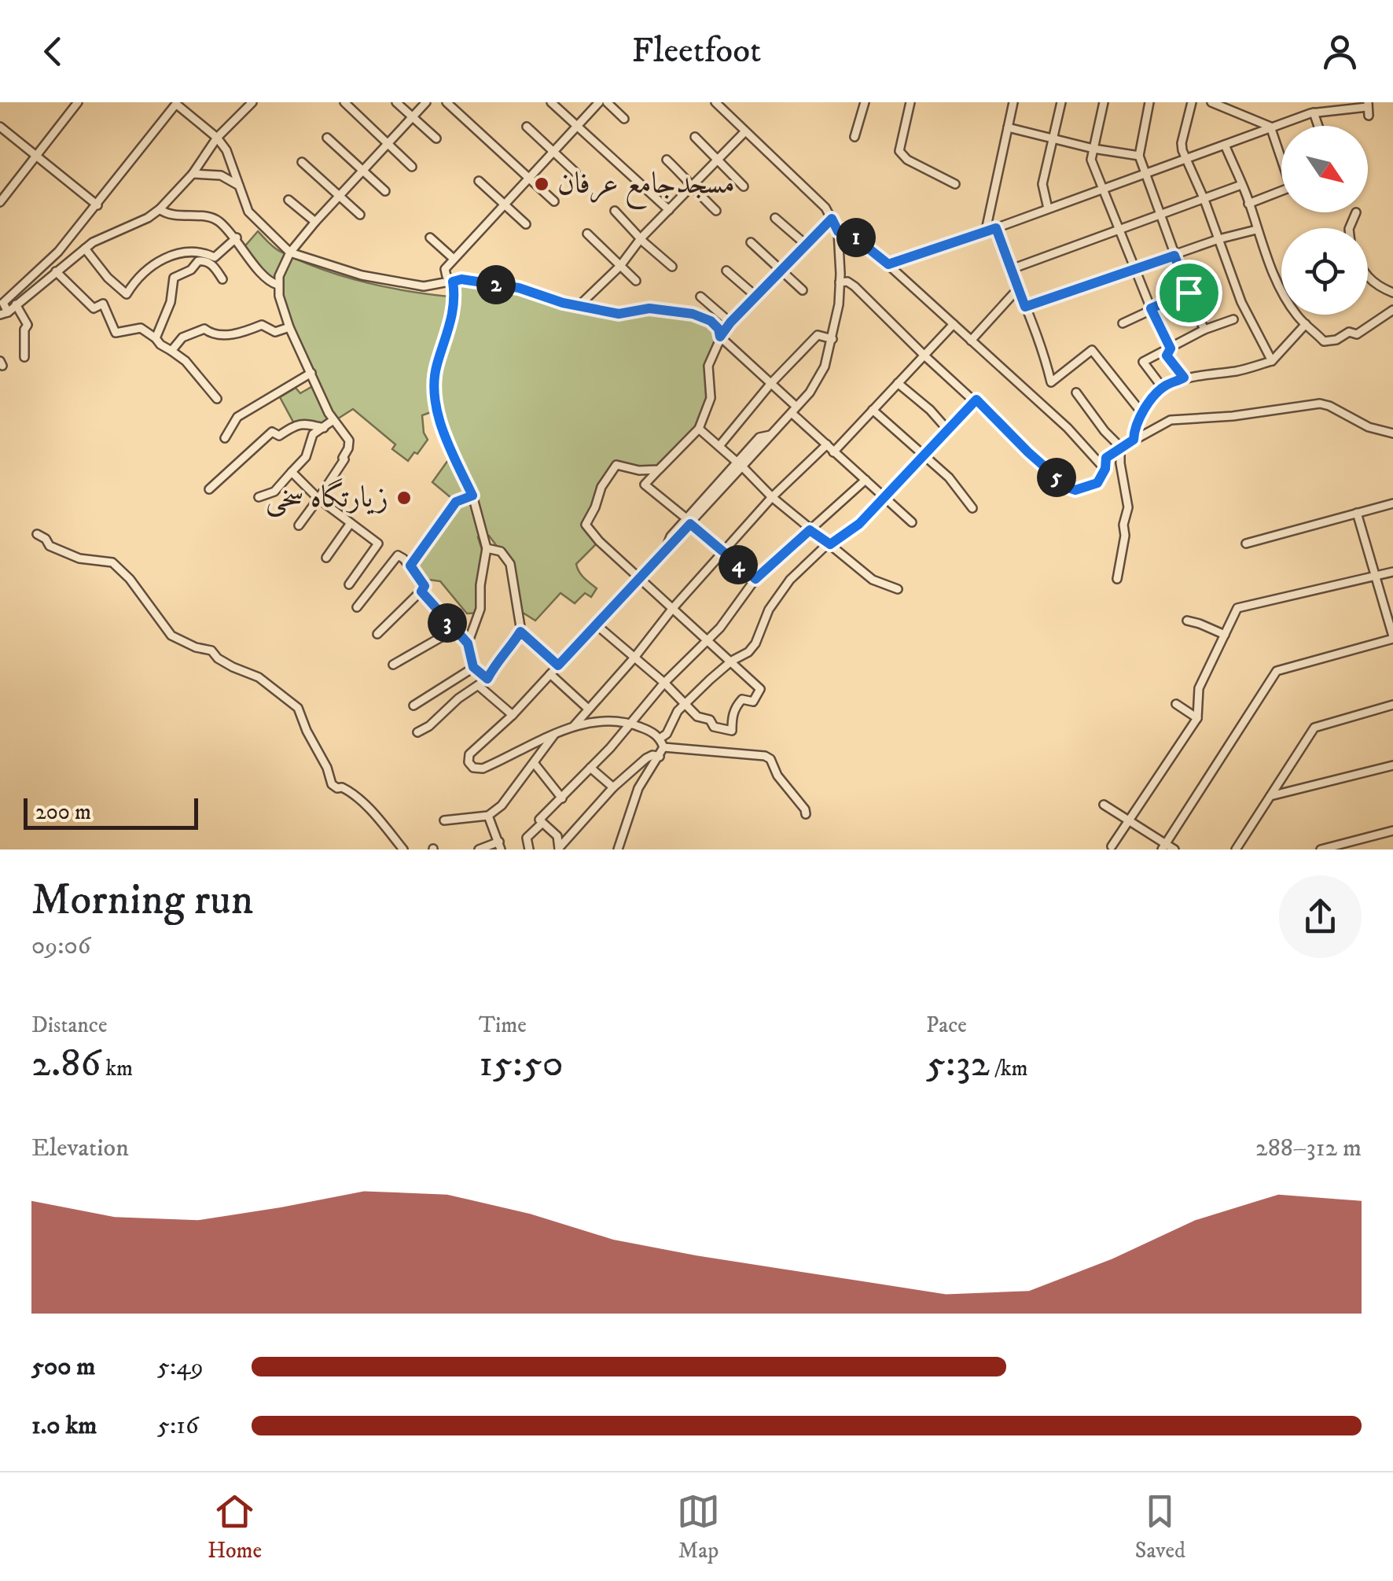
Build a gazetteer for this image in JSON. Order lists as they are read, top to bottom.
{
  "places": ["مسجدجامع عرفان", "زیارتگاه سخی"],
  "scale_bar": "200 m",
  "north": "bottom right",
  "page": {
    "header": "Fleetfoot",
    "pins": [
      "1",
      "2",
      "5",
      "4",
      "3"
    ],
    "scale": "200 m",
    "heading": ["Morning run", "09:06"],
    "stats": [
      ["Distance", "2.86 km"],
      ["Time", "15:50"],
      ["Pace", "5:32 /km"]
    ],
    "chart": ["Elevation", "288–312 m"],
    "list": [
      {
        "name": "500 m",
        "note": "5:49"
      },
      {
        "name": "1.0 km",
        "note": "5:16"
      }
    ],
    "tabs": ["Home", "Map", "Saved"]
  }
}
